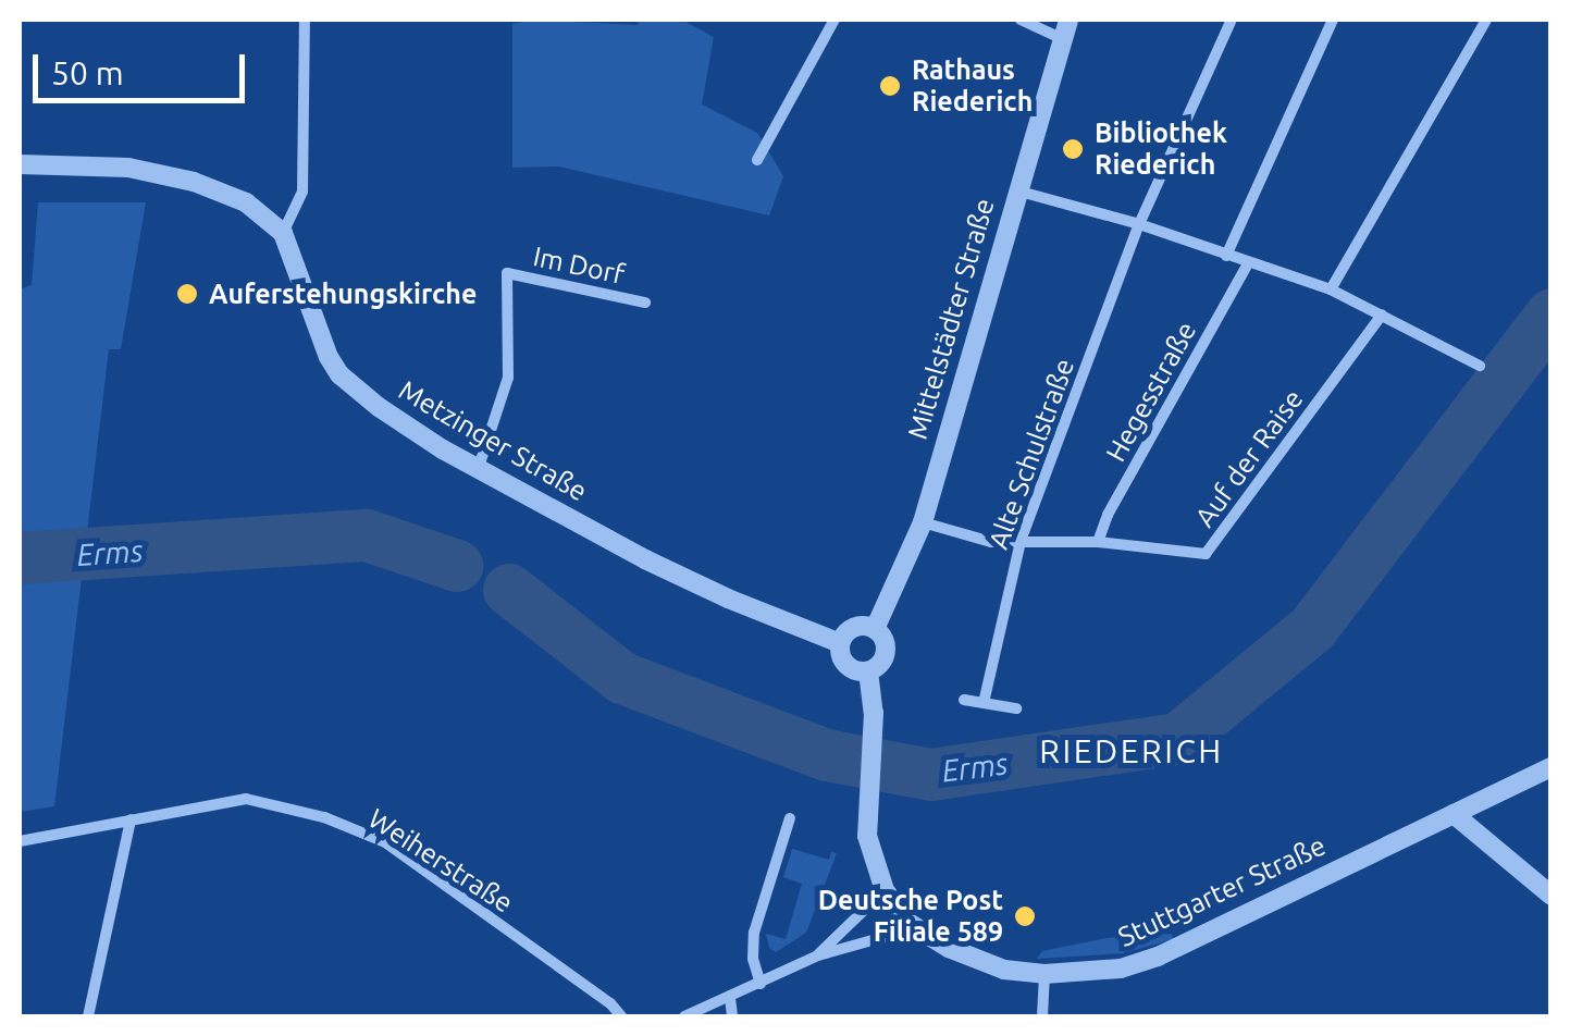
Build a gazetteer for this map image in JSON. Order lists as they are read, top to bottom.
{
  "streets": {
    "street": [
      "Im Dorf",
      "Mittelstädter Straße",
      "Hegesstraße",
      "Metzinger Straße",
      "Alte Schulstraße",
      "Auf der Raise",
      "Weiherstraße",
      "Stuttgarter Straße"
    ]
  },
  "crossings": [
    ["Im Dorf", "Metzinger Straße"],
    ["Mittelstädter Straße", "Metzinger Straße"],
    ["Mittelstädter Straße", "Auf der Raise"],
    ["Mittelstädter Straße", "Stuttgarter Straße"],
    ["Hegesstraße", "Auf der Raise"],
    ["Metzinger Straße", "Stuttgarter Straße"],
    ["Alte Schulstraße", "Auf der Raise"]
  ],
  "districts": ["RIEDERICH"],
  "water": ["Erms"],
  "places": [
    "Rathaus Riederich",
    "Bibliothek Riederich",
    "Auferstehungskirche",
    "Deutsche Post Filiale 589"
  ],
  "scale_bar": "50 m"
}
